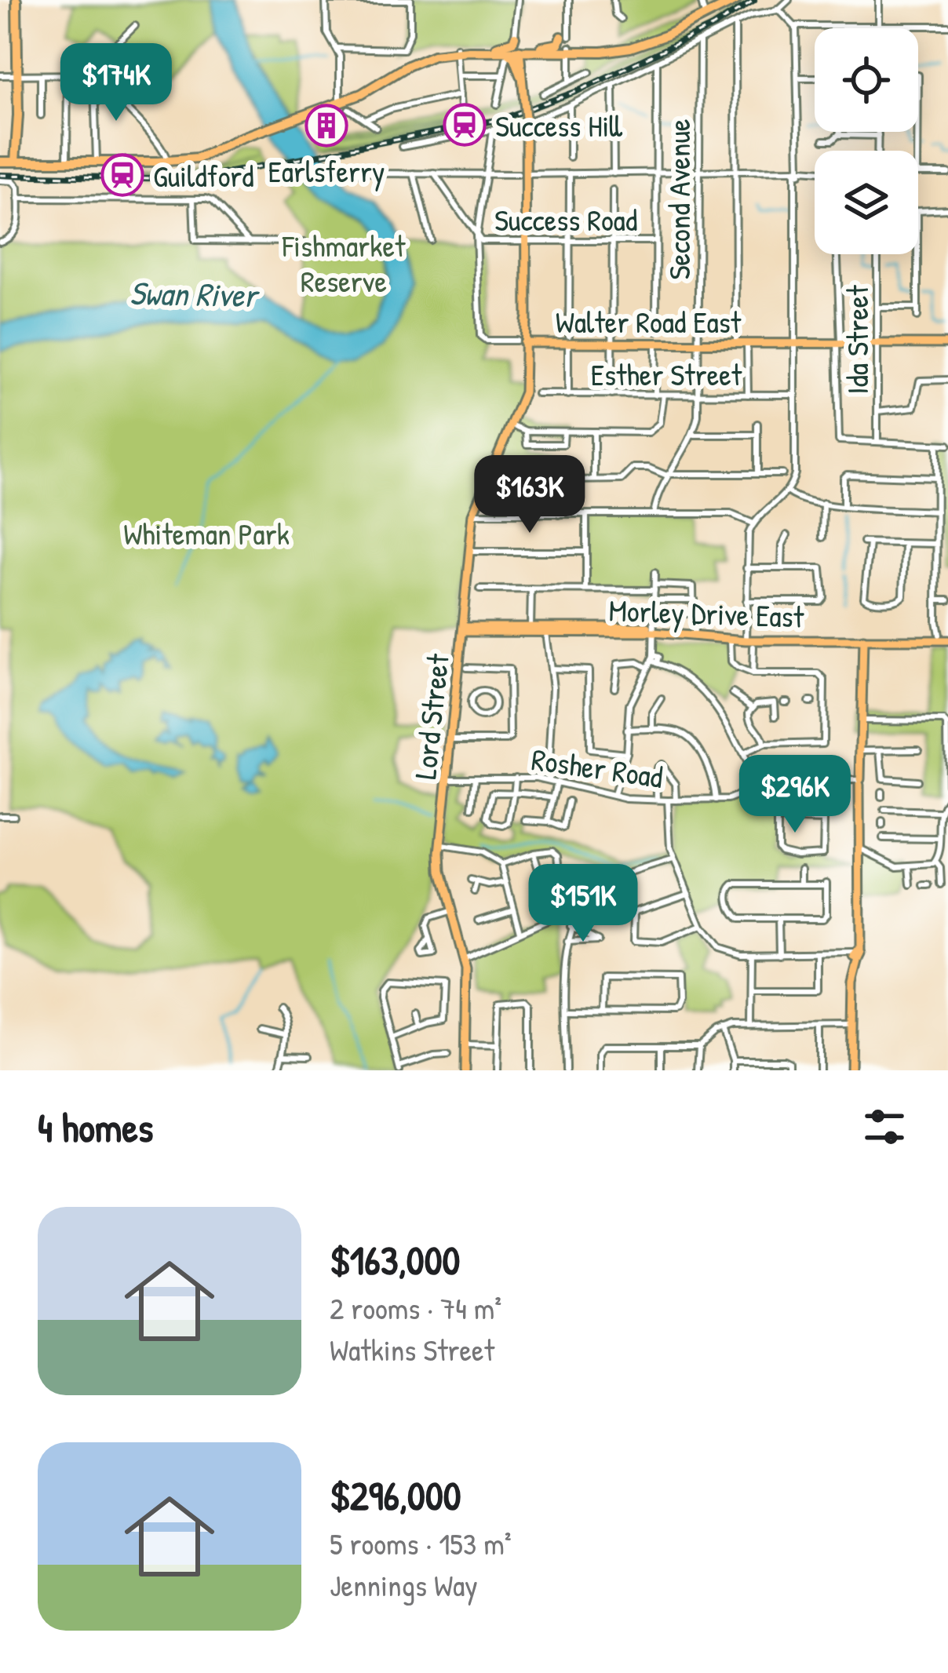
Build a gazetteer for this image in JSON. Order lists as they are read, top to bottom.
{
  "streets": {
    "main road": ["Walter Road East", "Morley Drive East", "Lord Street"],
    "street": [
      "Second Avenue",
      "Success Road",
      "Ida Street",
      "Esther Street",
      "Rosher Road"
    ]
  },
  "crossings": [
    ["Second Avenue", "Walter Road East"],
    ["Second Avenue", "Esther Street"],
    ["Success Road", "Lord Street"],
    ["Walter Road East", "Ida Street"],
    ["Walter Road East", "Lord Street"],
    ["Morley Drive East", "Lord Street"],
    ["Lord Street", "Rosher Road"]
  ],
  "water": ["Swan River"],
  "parks": ["Fishmarket Reserve", "Whiteman Park"],
  "places": {
    "station": ["Success Hill", "Guildford"],
    "building": ["Earlsferry"]
  },
  "page": {
    "price": [
      "$174K",
      "$163K",
      "$296K",
      "$151K"
    ],
    "heading": "4 homes",
    "list": [
      {
        "name": "$163,000",
        "note": "2 rooms · 74 m² · Watkins Street"
      },
      {
        "name": "$296,000",
        "note": "5 rooms · 153 m² · Jennings Way"
      }
    ]
  }
}
